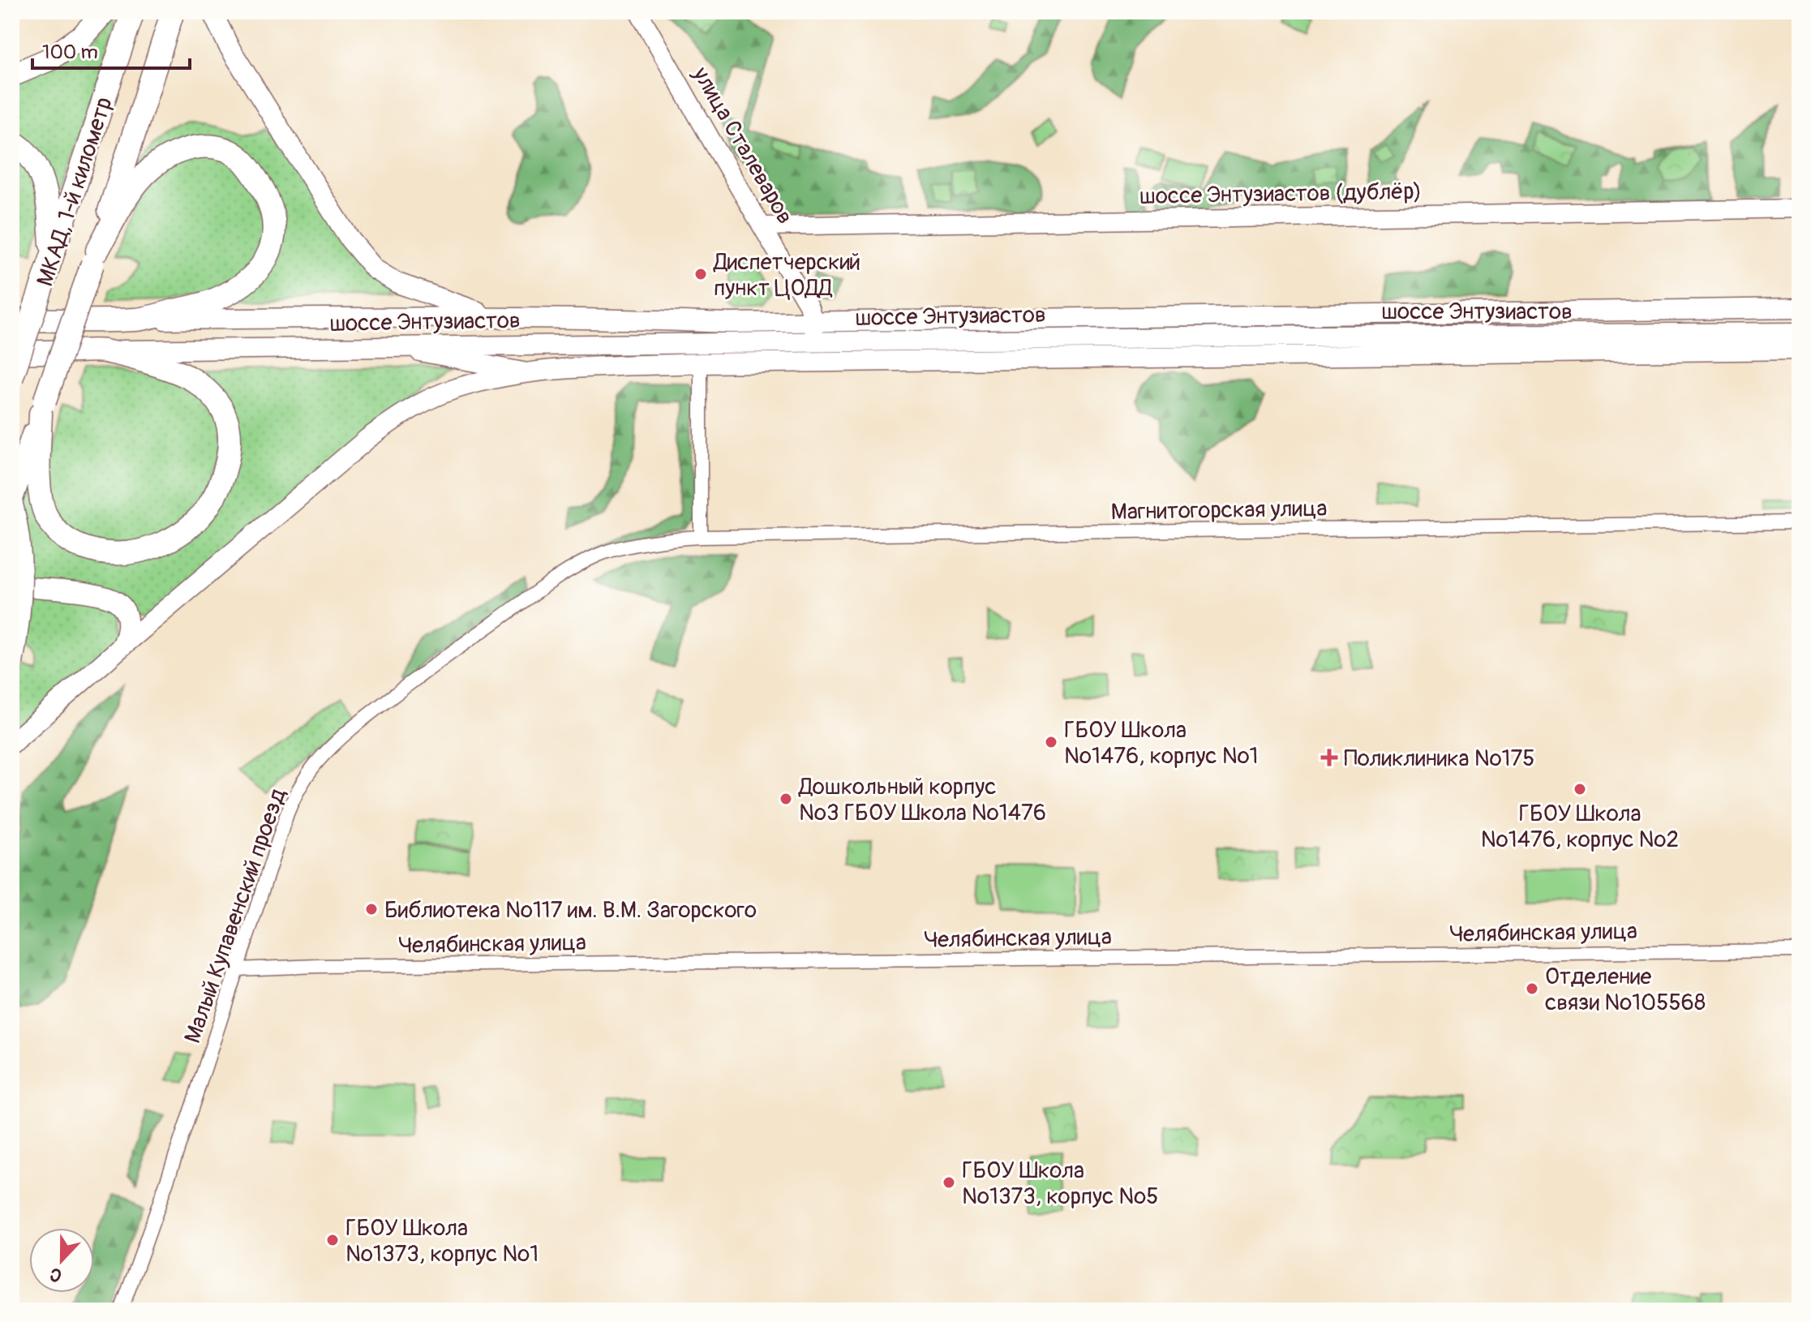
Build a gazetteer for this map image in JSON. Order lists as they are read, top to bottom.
{
  "streets": {
    "highway": ["МКАД, 1-й километр"],
    "main road": ["шоссе Энтузиастов"],
    "street": [
      "улица Сталеваров",
      "шоссе Энтузиастов (дублёр)",
      "Магнитогорская улица",
      "Малый Купавенский проезд",
      "Челябинская улица"
    ]
  },
  "crossings": [
    ["улица Сталеваров", "шоссе Энтузиастов (дублёр)"],
    ["улица Сталеваров", "шоссе Энтузиастов"],
    ["Магнитогорская улица", "Малый Купавенский проезд"],
    ["Малый Купавенский проезд", "Челябинская улица"]
  ],
  "places": {
    "other": [
      "Диспетчерский пункт ЦОДД",
      "ГБОУ Школа №1476, корпус №1",
      "ГБОУ Школа №1476, корпус №2",
      "Дошкольный корпус №3 ГБОУ Школа №1476",
      "Библиотека №117 им. В.М. Загорского",
      "Отделение связи №105568",
      "ГБОУ Школа №1373, корпус №5",
      "ГБОУ Школа №1373, корпус №1"
    ],
    "health": ["Поликлиника №175"]
  },
  "scale_bar": "100 m",
  "north": "bottom"
}
